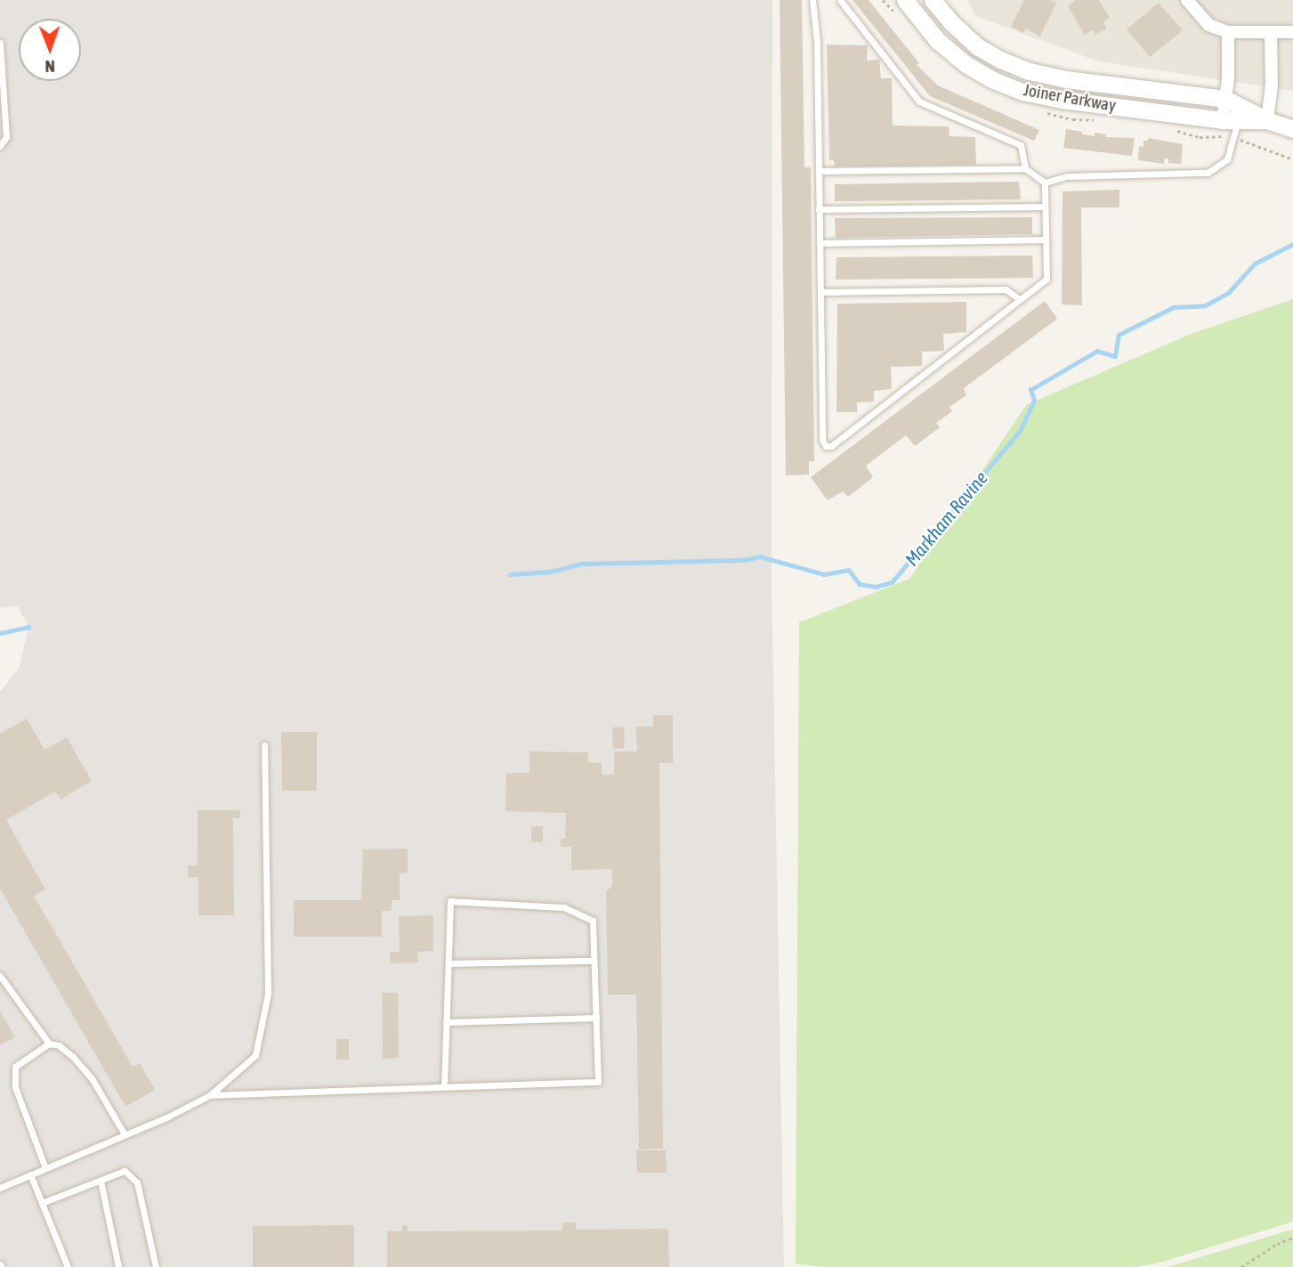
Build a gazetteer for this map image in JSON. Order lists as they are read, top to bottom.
{
  "streets": {
    "street": ["Joiner Parkway"]
  },
  "water": ["Markham Ravine"],
  "north": "bottom"
}
